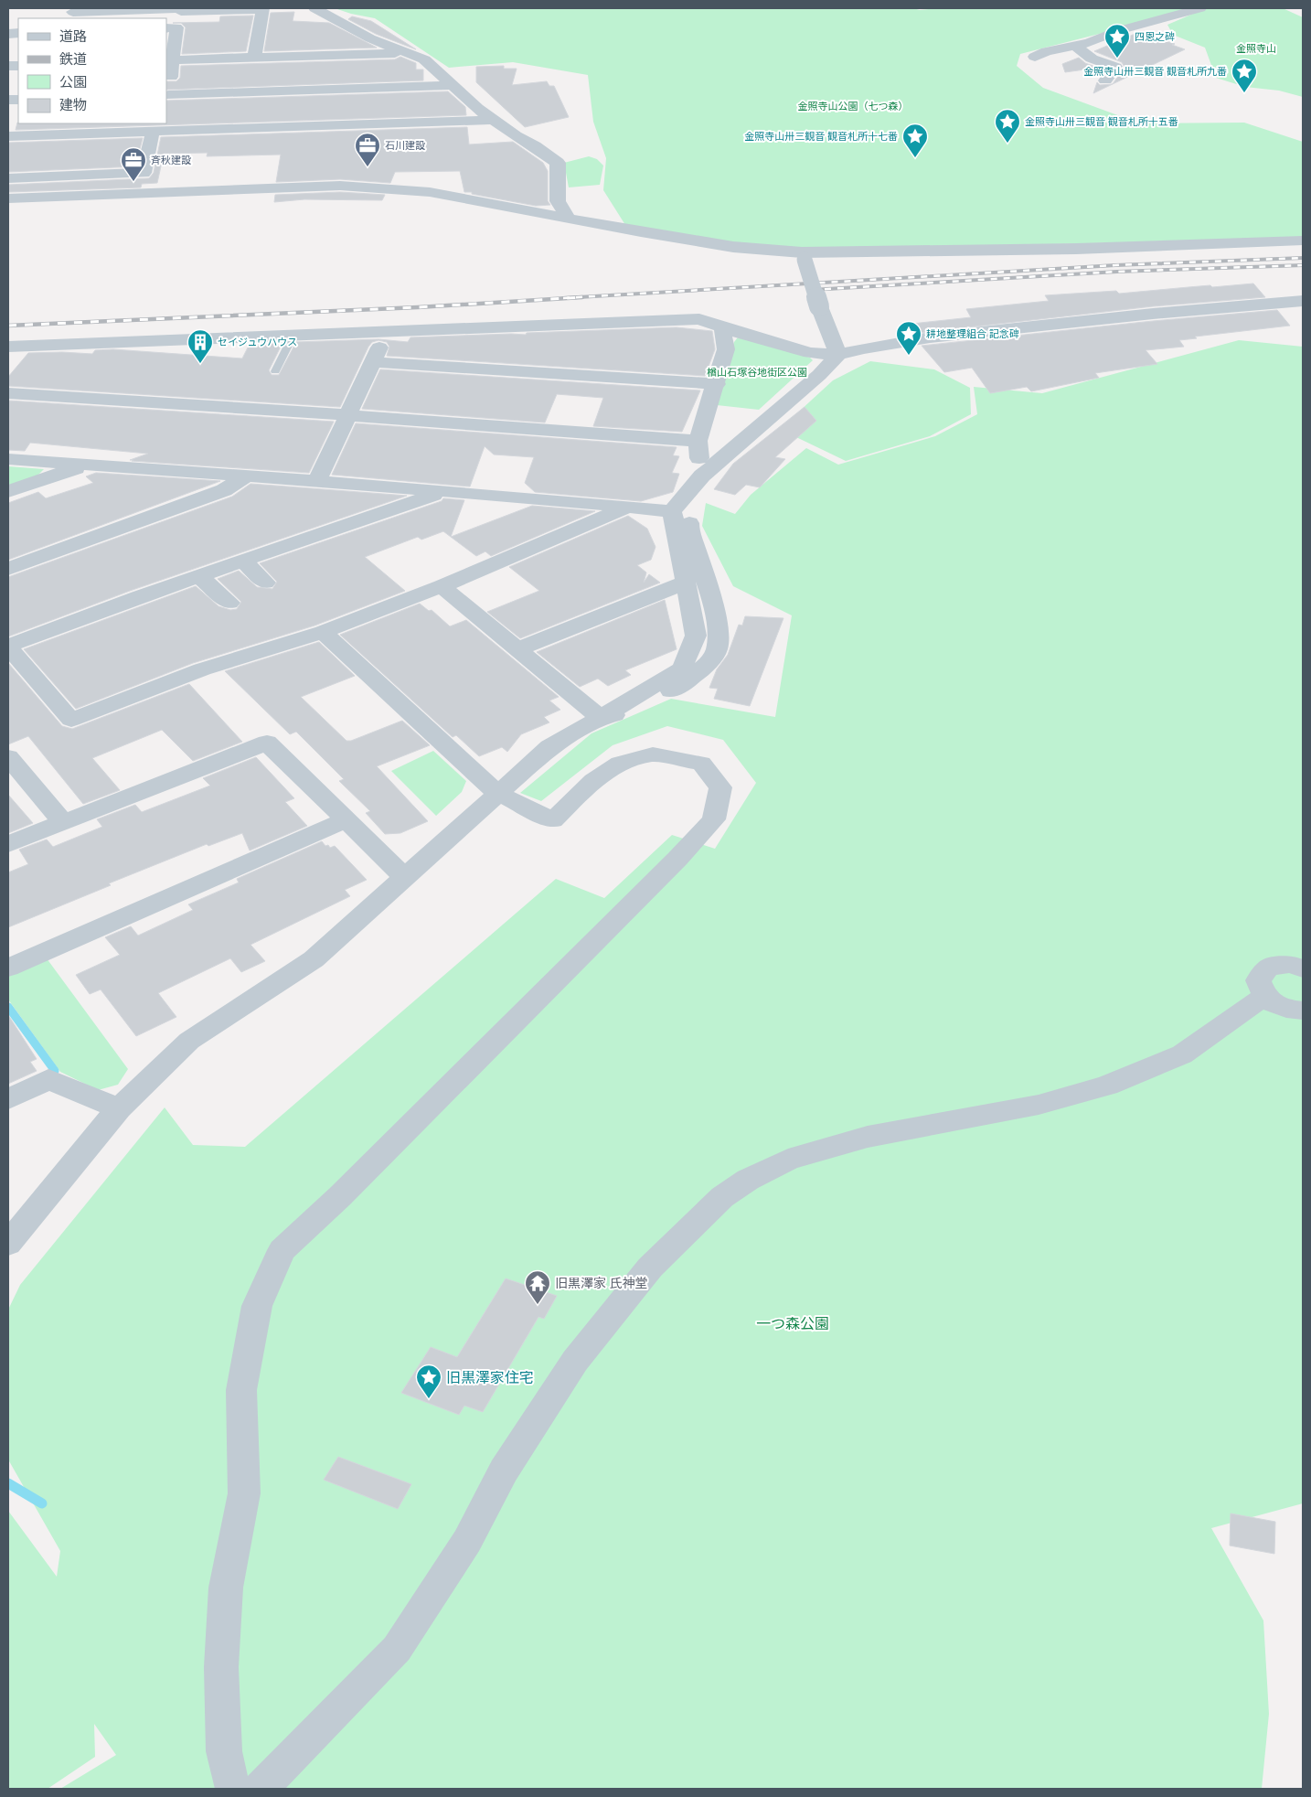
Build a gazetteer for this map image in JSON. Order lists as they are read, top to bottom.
{
  "parks": [
    "金照寺山",
    "金照寺山公園（七つ森）",
    "楢山石塚谷地街区公園",
    "一つ森公園"
  ],
  "places": {
    "place": [
      "四恩之碑",
      "金照寺山卅三観音 観音札所九番",
      "金照寺山卅三観音 観音札所十五番",
      "金照寺山卅三観音 観音札所十七番",
      "耕地整理組合 記念碑",
      "旧黒澤家住宅"
    ],
    "office": ["石川建設", "斉秋建設"],
    "building": ["セイジュウハウス"],
    "temple": ["旧黒澤家 氏神堂"]
  },
  "legend": [
    "道路",
    "鉄道",
    "公園",
    "建物"
  ]
}
